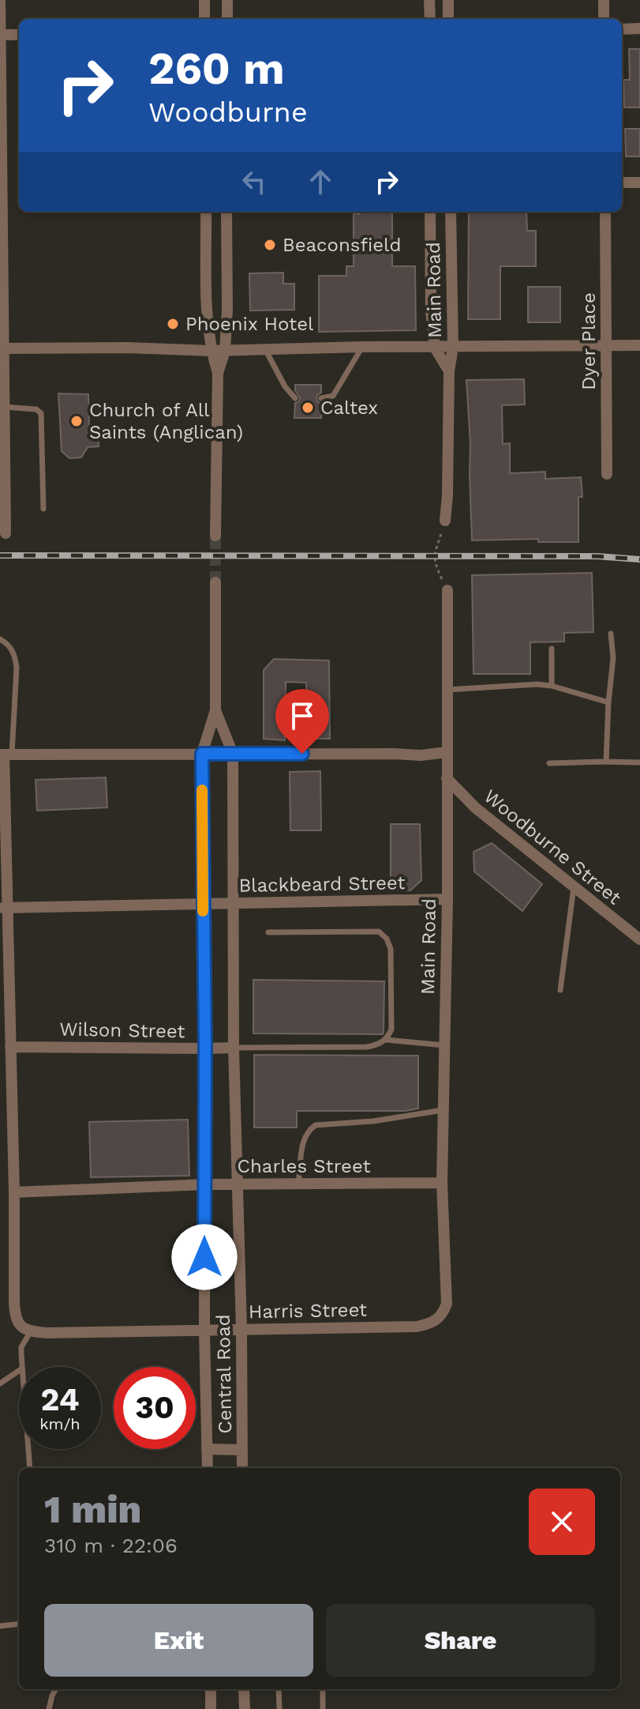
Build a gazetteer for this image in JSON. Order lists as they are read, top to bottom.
{
  "streets": {
    "street": [
      "Main Road",
      "Dyer Place",
      "Woodburne Street",
      "Blackbeard Street",
      "Wilson Street",
      "Charles Street",
      "Harris Street",
      "Central Road"
    ]
  },
  "crossings": [
    ["Main Road", "Woodburne Street"],
    ["Main Road", "Blackbeard Street"],
    ["Main Road", "Charles Street"],
    ["Main Road", "Harris Street"],
    ["Blackbeard Street", "Central Road"],
    ["Wilson Street", "Central Road"],
    ["Charles Street", "Central Road"],
    ["Harris Street", "Central Road"]
  ],
  "places": [
    "Beaconsfield",
    "Phoenix Hotel",
    "Caltex",
    "Church of All Saints (Anglican)"
  ],
  "page": {
    "turn": ["260 m", "Woodburne"],
    "speed": "24 km/h",
    "limit": "30",
    "heading": ["1 min", "310 m · 22:06"],
    "buttons": ["Exit", "Share"]
  }
}
